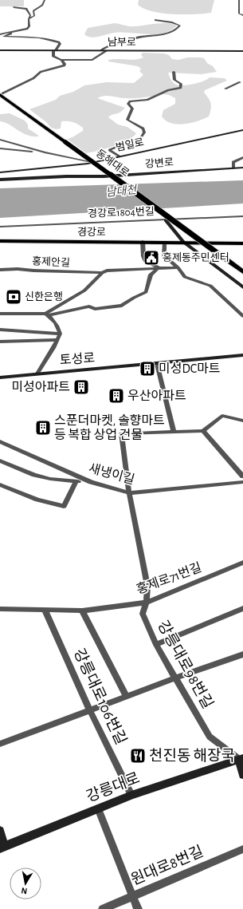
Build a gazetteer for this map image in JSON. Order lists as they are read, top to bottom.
{
  "streets": {
    "main road": ["동해대로", "경강로"],
    "street": [
      "남부로",
      "범일로",
      "강변로",
      "경강로1804번길",
      "홍제안길",
      "토성로",
      "새냉이길",
      "홍제로71번길",
      "강릉대로98번길",
      "강릉대로106번길",
      "강릉대로",
      "원대로8번길"
    ]
  },
  "crossings": [
    ["새냉이길", "강릉대로98번길"],
    ["홍제로71번길", "강릉대로98번길"],
    ["홍제로71번길", "강릉대로106번길"],
    ["강릉대로98번길", "강릉대로"],
    ["강릉대로106번길", "강릉대로"]
  ],
  "water": ["남대천"],
  "places": {
    "public building": ["홍제동주민센터"],
    "bank": ["신한은행"],
    "building": [
      "미성DC마트",
      "미성아파트",
      "우산아파트",
      "스푼더마켓, 솔향마트 등 복합 상업 건물"
    ],
    "restaurant": ["천진동 해장국"]
  },
  "north": "bottom"
}
